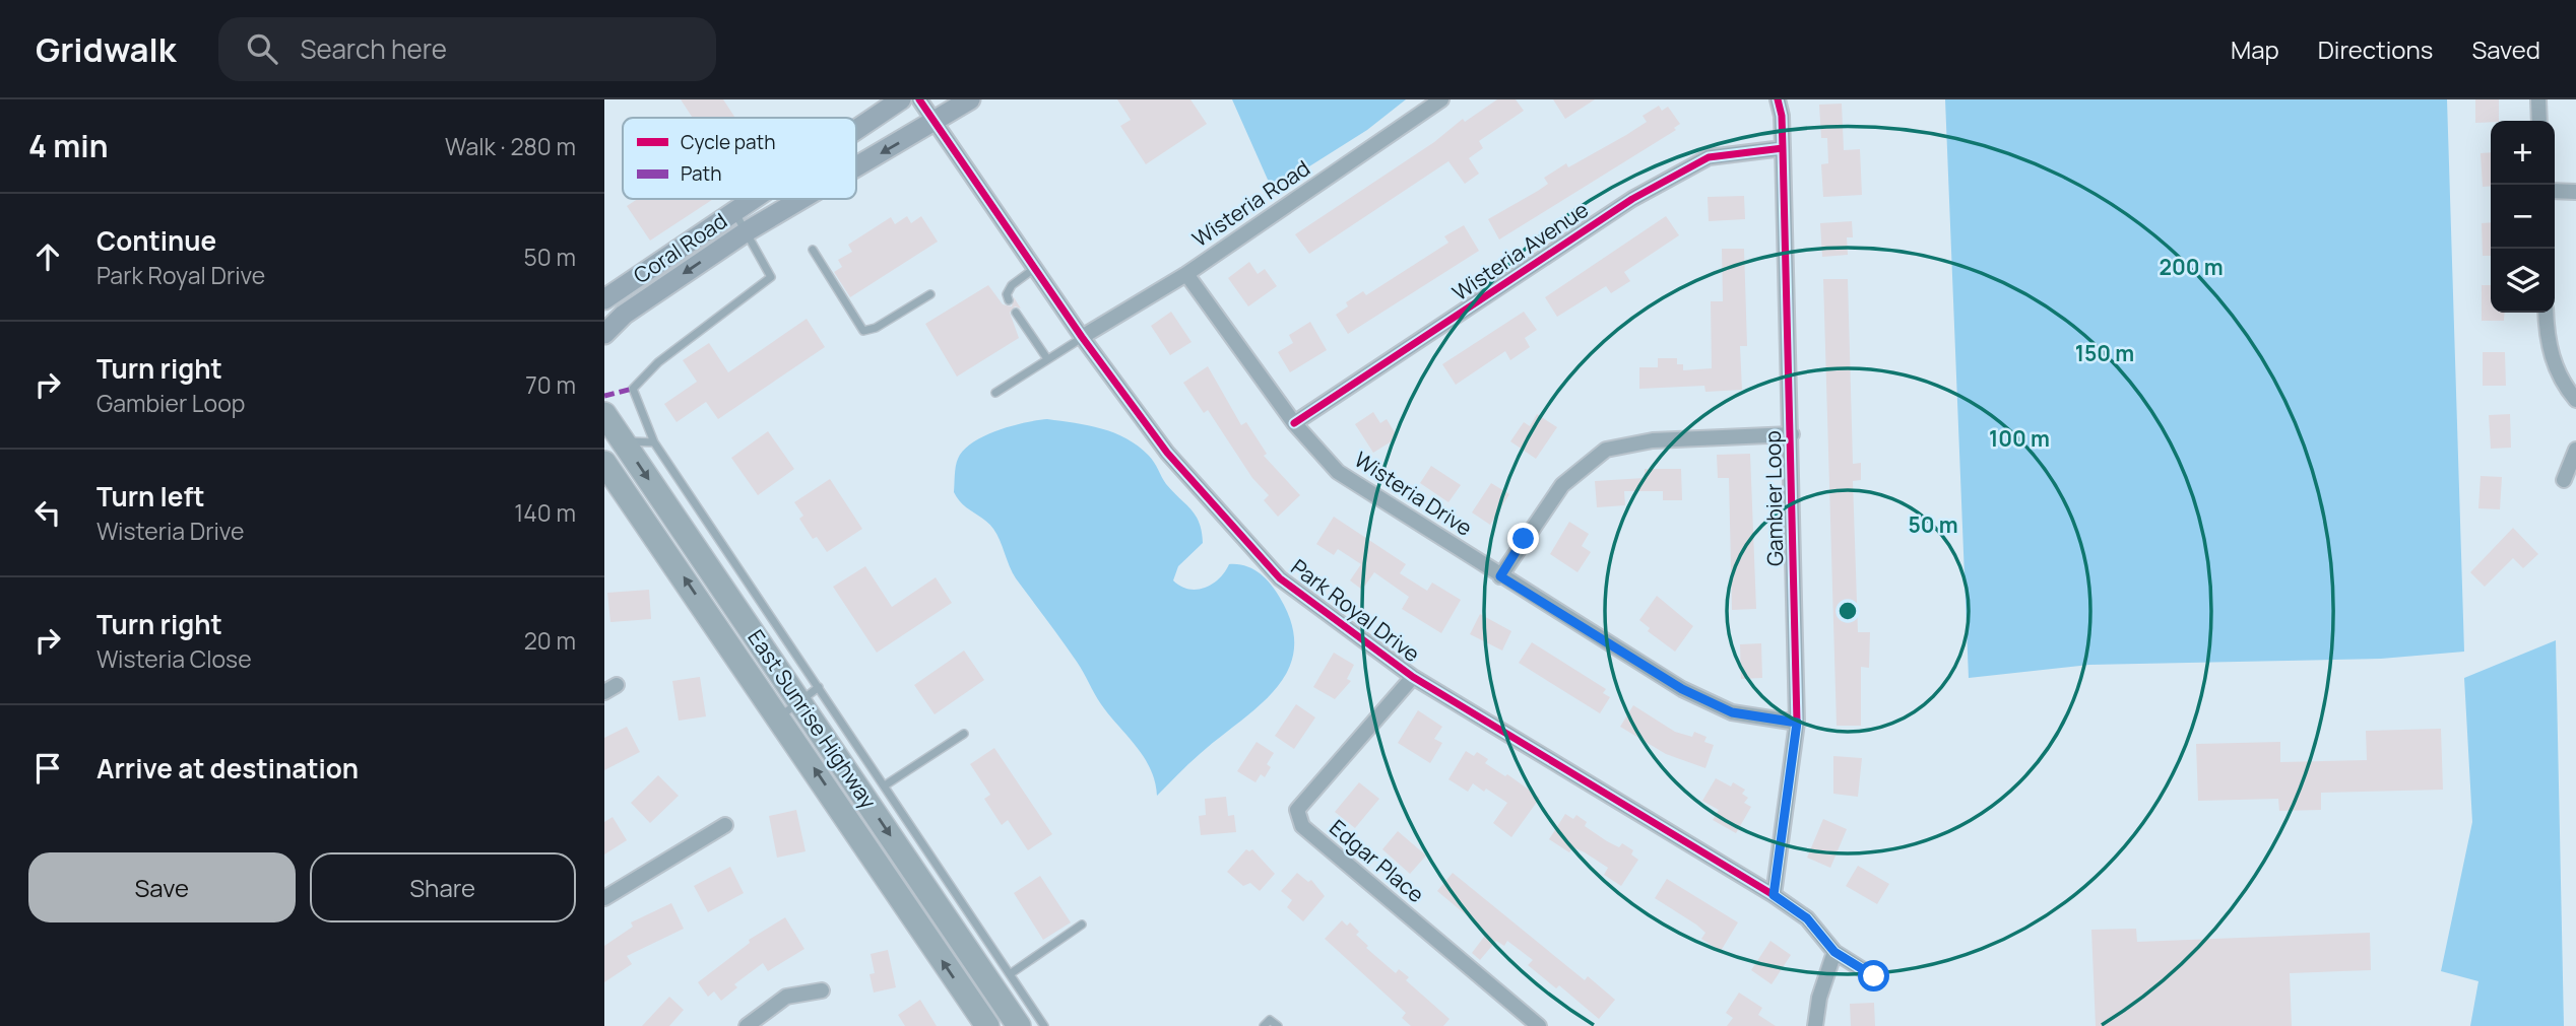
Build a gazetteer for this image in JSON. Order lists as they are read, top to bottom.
{
  "streets": {
    "main road": ["Coral Road", "East Sunrise Highway"],
    "street": [
      "Wisteria Road",
      "Wisteria Avenue",
      "Wisteria Drive",
      "Gambier Loop",
      "Park Royal Drive",
      "Edgar Place"
    ]
  },
  "crossings": [
    ["Wisteria Road", "Wisteria Drive"],
    ["Wisteria Road", "Park Royal Drive"],
    ["Coral Road", "Park Royal Drive"],
    ["Wisteria Avenue", "Wisteria Drive"],
    ["Wisteria Avenue", "Gambier Loop"],
    ["Wisteria Drive", "Gambier Loop"],
    ["Gambier Loop", "Park Royal Drive"],
    ["Park Royal Drive", "Edgar Place"]
  ],
  "legend": ["Cycle path", "Path"],
  "page": {
    "header": "Gridwalk",
    "search": "Search here",
    "nav": ["Map", "Directions", "Saved"],
    "heading": ["4 min", "Walk · 280 m"],
    "map_buttons": ["+", "−"],
    "list": [
      ["Continue", "Park Royal Drive", "50 m"],
      ["Turn right", "Gambier Loop", "70 m"],
      ["Turn left", "Wisteria Drive", "140 m"],
      ["Turn right", "Wisteria Close", "20 m"],
      "Arrive at destination"
    ],
    "buttons": ["Save", "Share"]
  },
  "rings": [
    "200 m",
    "150 m",
    "100 m",
    "50 m"
  ]
}
